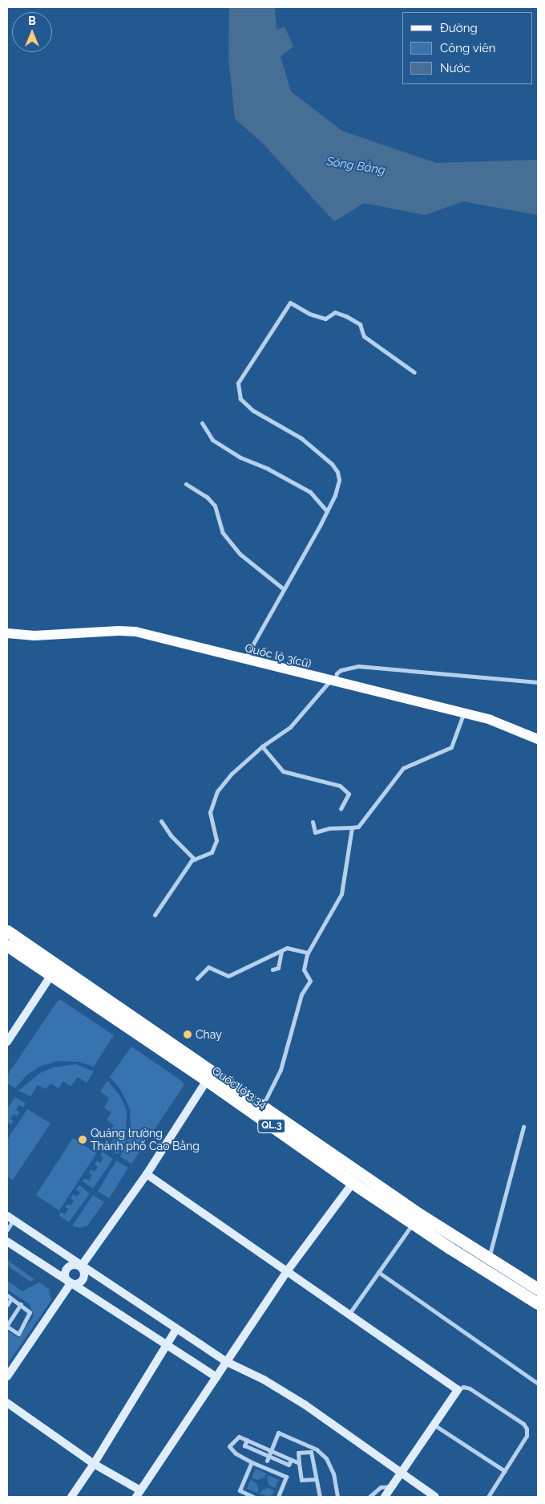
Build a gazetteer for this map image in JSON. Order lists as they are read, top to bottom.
{
  "streets": {
    "highway": ["Quốc lộ 3;34", "QL.3"],
    "main road": ["Quốc lộ 3(cũ)"]
  },
  "water": ["Sông Bằng"],
  "places": ["Chay", "Quảng trường Thành phố Cao Bằng"],
  "legend": ["Đường", "Công viên", "Nước"],
  "north": "top"
}
